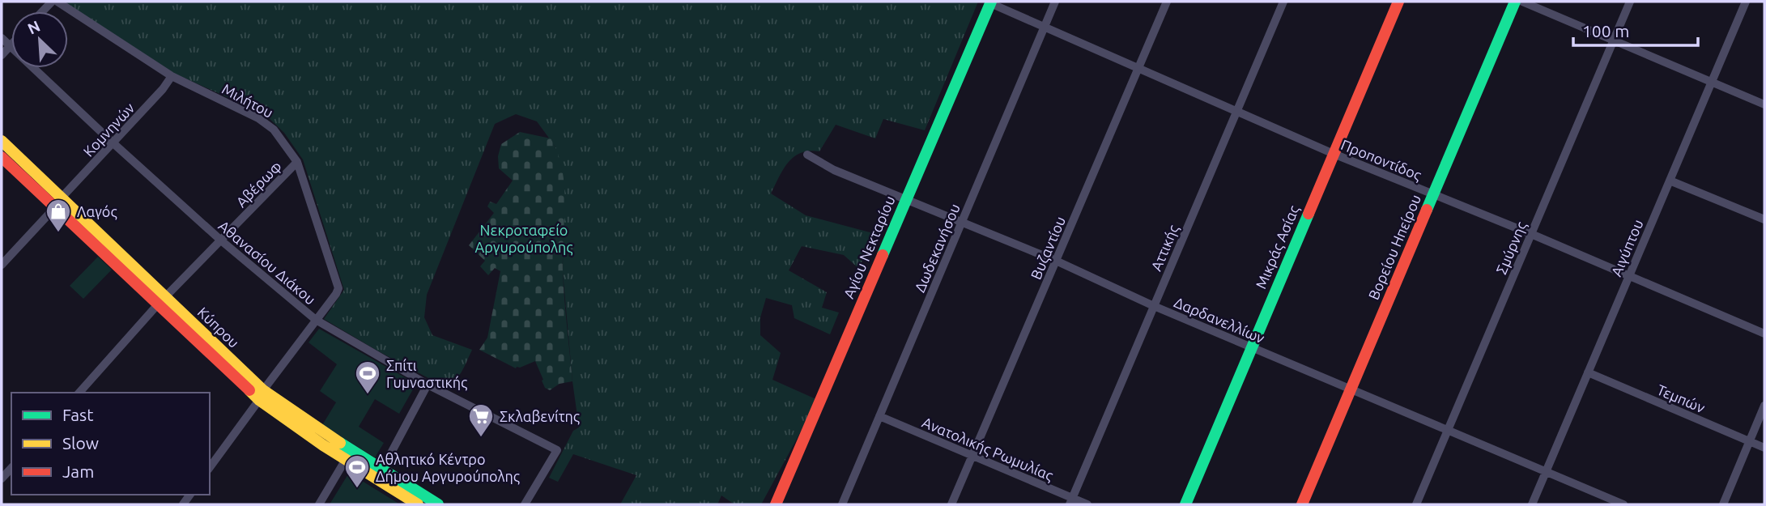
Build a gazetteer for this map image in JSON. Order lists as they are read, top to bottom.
{
  "streets": {
    "street": [
      "Μιλήτου",
      "Κομνηνών",
      "Προποντίδος",
      "Αβέρωφ",
      "Αγίου Νεκταρίου",
      "Μικράς Ασίας",
      "Βορείου Ηπείρου",
      "Δωδεκανήσου",
      "Βυζαντίου",
      "Αττικής",
      "Σμύρνης",
      "Αιγύπτου",
      "Αθανασίου Διάκου",
      "Δαρδανελλίων",
      "Κύπρου",
      "Τεμπών",
      "Ανατολικής Ρωμυλίας"
    ]
  },
  "crossings": [
    ["Μιλήτου", "Κομνηνών"],
    ["Μιλήτου", "Αβέρωφ"],
    ["Μιλήτου", "Αθανασίου Διάκου"],
    ["Κομνηνών", "Αθανασίου Διάκου"],
    ["Κομνηνών", "Κύπρου"],
    ["Προποντίδος", "Αγίου Νεκταρίου"],
    ["Προποντίδος", "Μικράς Ασίας"],
    ["Προποντίδος", "Βορείου Ηπείρου"],
    ["Προποντίδος", "Δωδεκανήσου"],
    ["Προποντίδος", "Βυζαντίου"],
    ["Προποντίδος", "Αττικής"],
    ["Προποντίδος", "Σμύρνης"],
    ["Προποντίδος", "Αιγύπτου"],
    ["Αβέρωφ", "Αθανασίου Διάκου"],
    ["Αβέρωφ", "Κύπρου"],
    ["Αγίου Νεκταρίου", "Δαρδανελλίων"],
    ["Μικράς Ασίας", "Δαρδανελλίων"],
    ["Βορείου Ηπείρου", "Δαρδανελλίων"],
    ["Δωδεκανήσου", "Δαρδανελλίων"],
    ["Δωδεκανήσου", "Ανατολικής Ρωμυλίας"],
    ["Βυζαντίου", "Δαρδανελλίων"],
    ["Βυζαντίου", "Ανατολικής Ρωμυλίας"],
    ["Αττικής", "Δαρδανελλίων"],
    ["Αττικής", "Ανατολικής Ρωμυλίας"],
    ["Σμύρνης", "Δαρδανελλίων"],
    ["Αιγύπτου", "Δαρδανελλίων"],
    ["Αιγύπτου", "Τεμπών"]
  ],
  "parks": ["Νεκροταφείο Αργυρούπολης"],
  "places": {
    "shop": ["Λαγός"],
    "sports": ["Σπίτι Γυμναστικής", "Αθλητικό Κέντρο Δήμου Αργυρούπολης"],
    "supermarket": ["Σκλαβενίτης"]
  },
  "legend": ["Fast", "Slow", "Jam"],
  "scale_bar": "100 m",
  "north": "top left"
}
